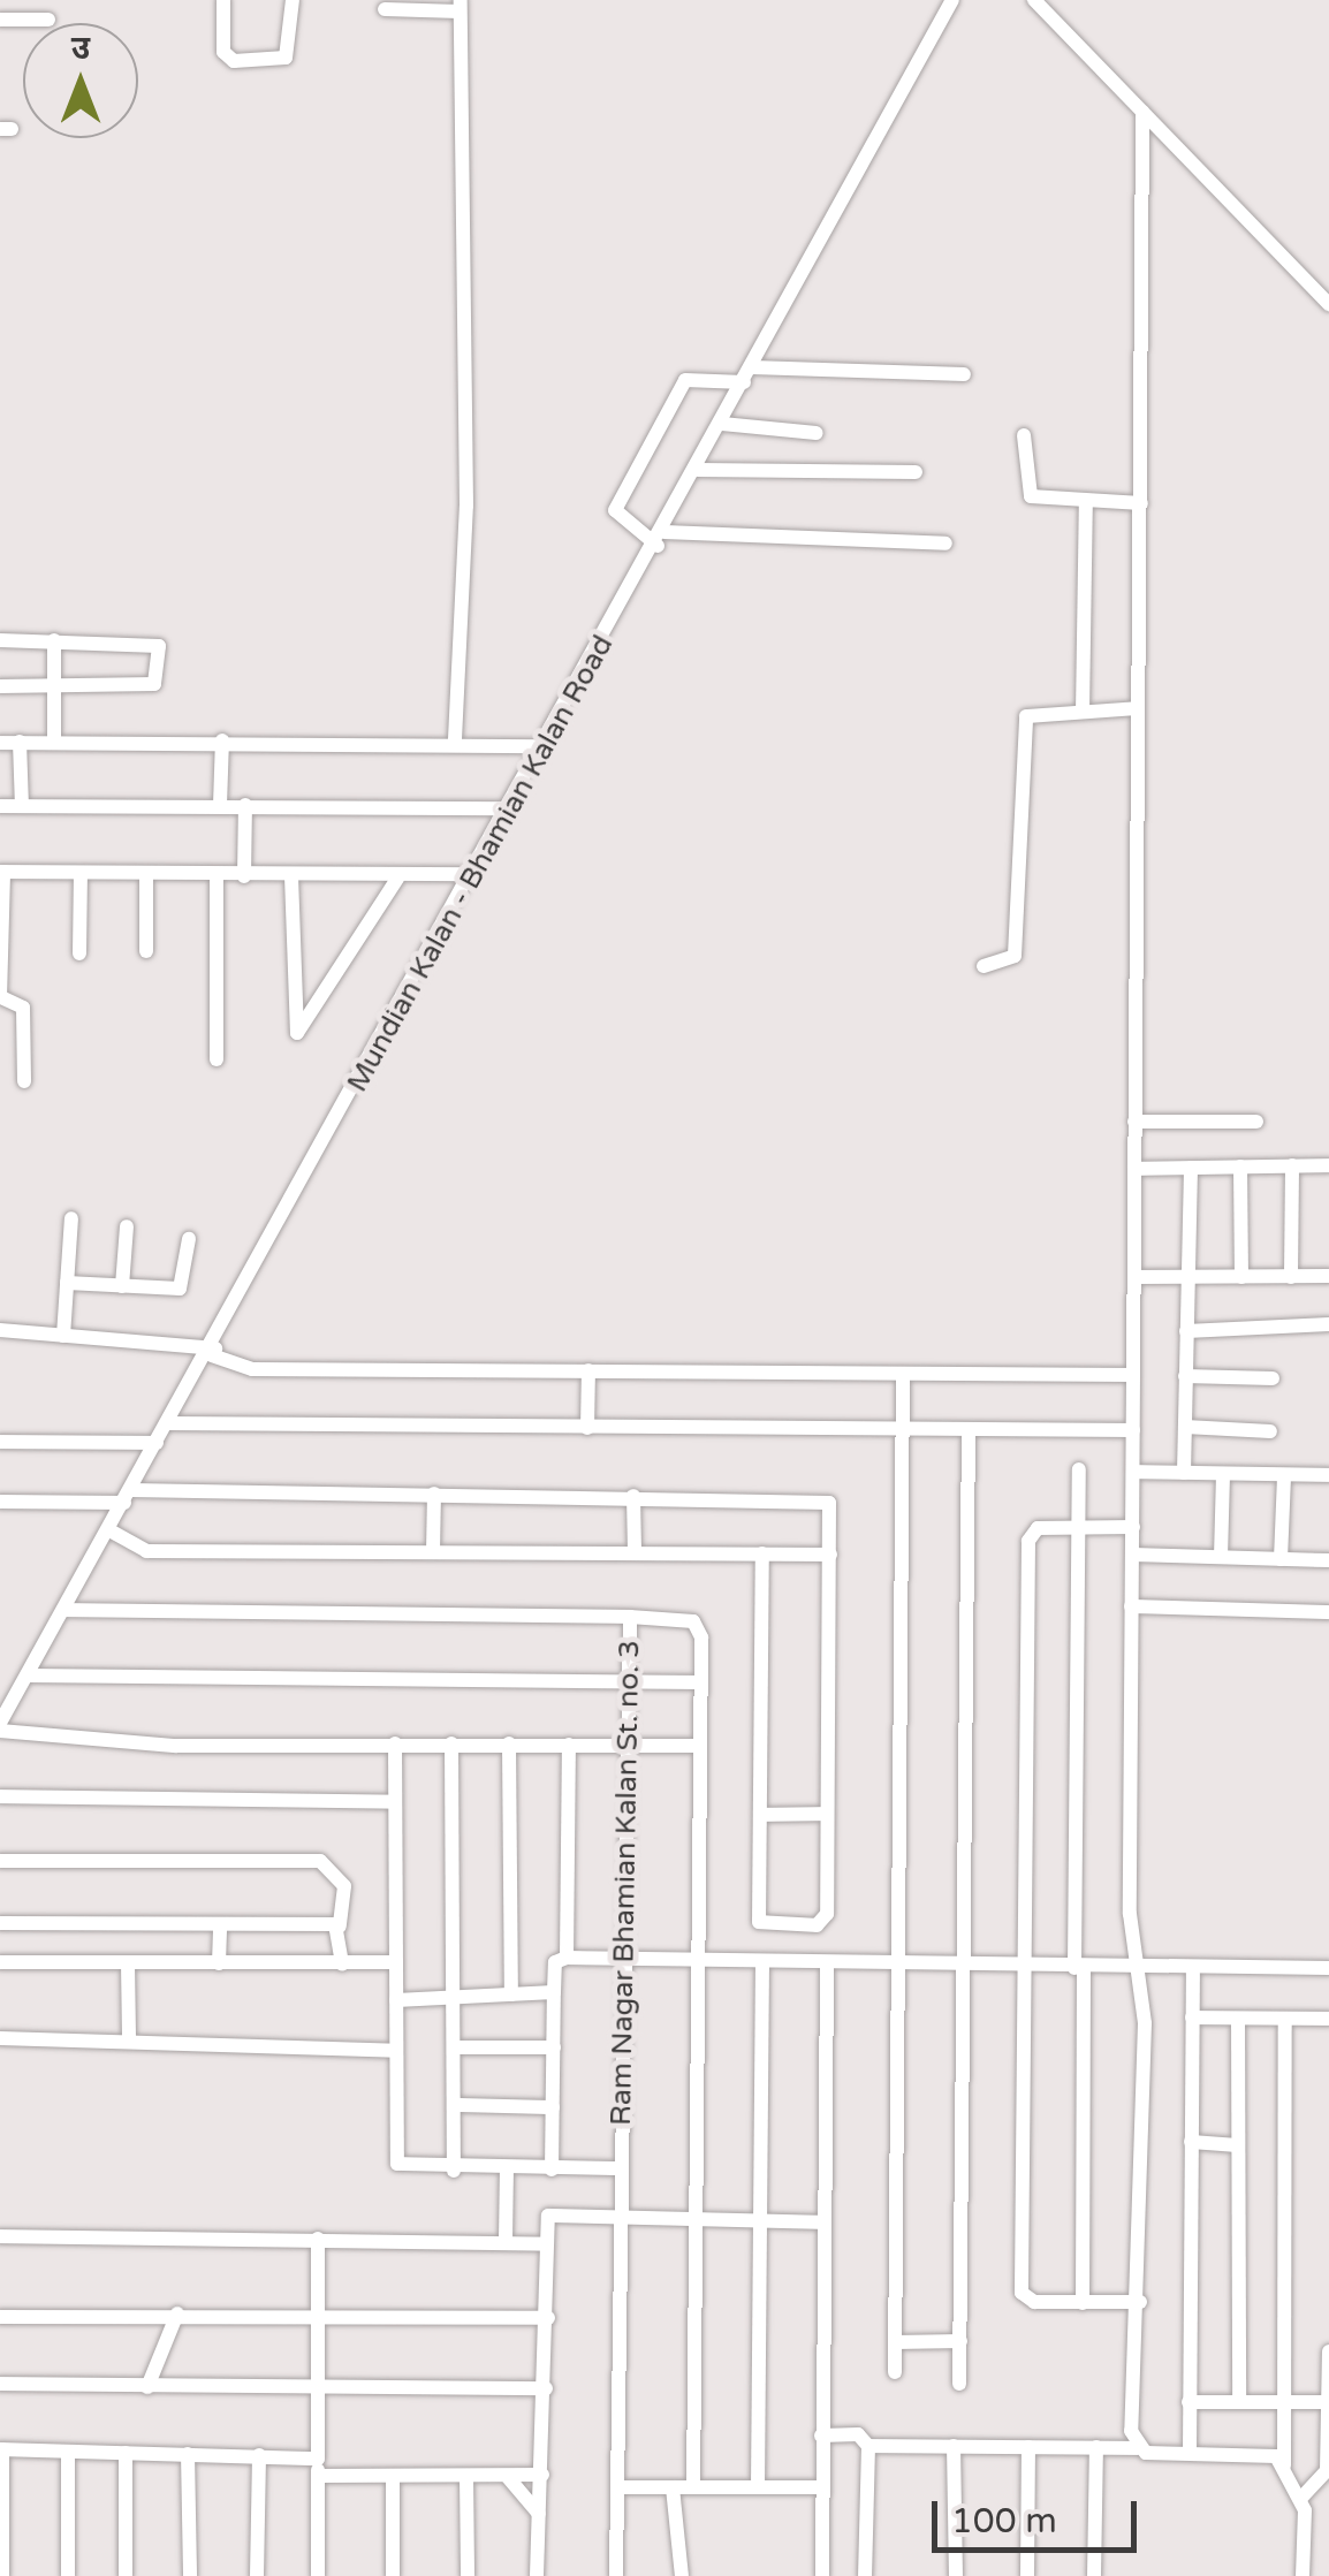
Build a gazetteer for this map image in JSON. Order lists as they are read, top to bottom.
{
  "streets": {
    "street": ["Mundian Kalan - Bhamian Kalan Road", "Ram Nagar Bhamian Kalan St. no. 3"]
  },
  "crossings": [
    ["Mundian Kalan - Bhamian Kalan Road", "Ram Nagar Bhamian Kalan St. no. 3"]
  ],
  "scale_bar": "100 m",
  "north": "top"
}
